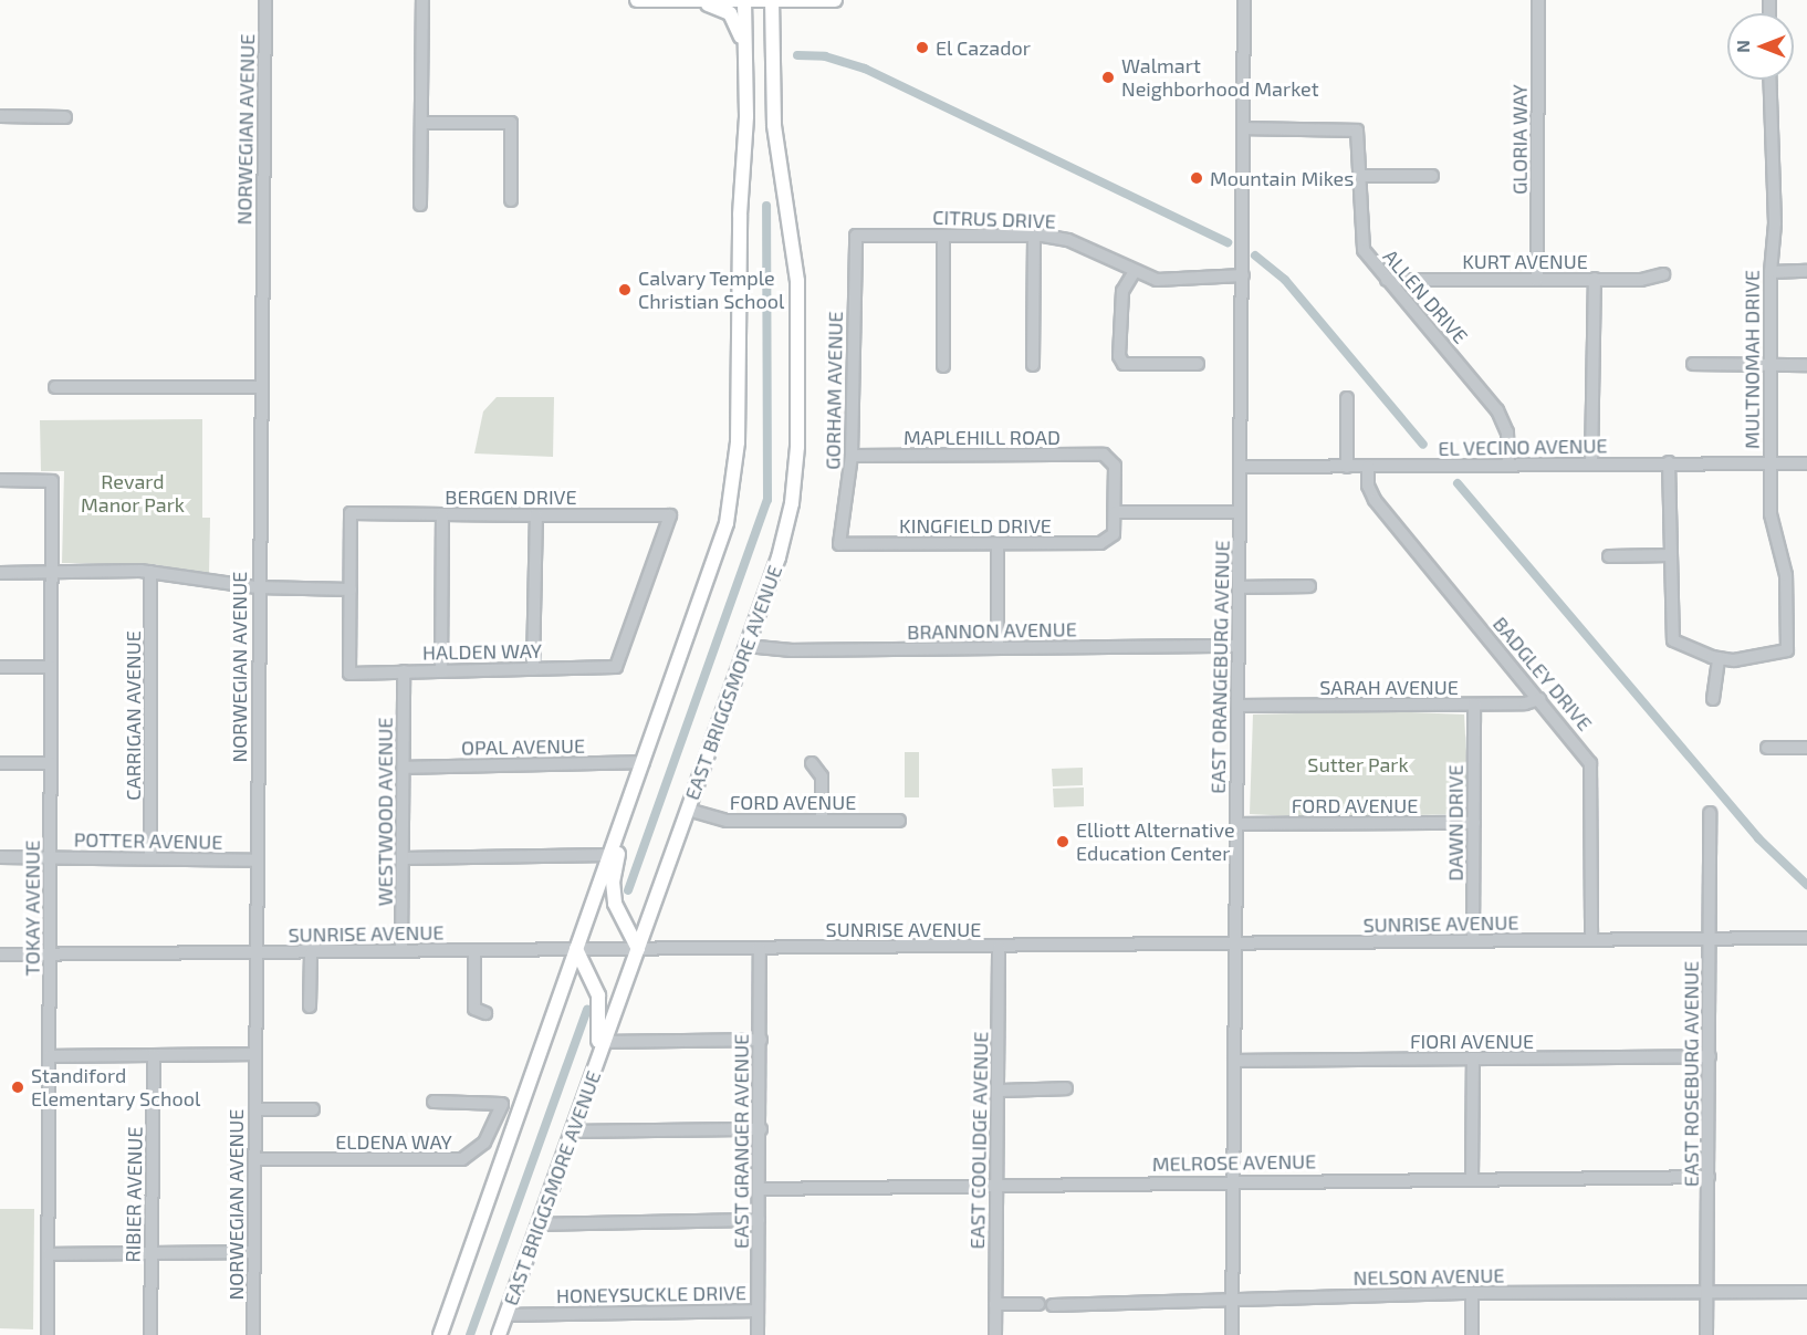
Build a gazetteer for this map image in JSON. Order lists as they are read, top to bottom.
{
  "streets": {
    "main road": ["EAST BRIGGSMORE AVENUE"],
    "street": [
      "NORWEGIAN AVENUE",
      "GLORIA WAY",
      "CITRUS DRIVE",
      "KURT AVENUE",
      "ALLEN DRIVE",
      "MULTNOMAH DRIVE",
      "GORHAM AVENUE",
      "MAPLEHILL ROAD",
      "EL VECINO AVENUE",
      "BERGEN DRIVE",
      "KINGFIELD DRIVE",
      "BRANNON AVENUE",
      "HALDEN WAY",
      "EAST ORANGEBURG AVENUE",
      "BADGLEY DRIVE",
      "SARAH AVENUE",
      "CARRIGAN AVENUE",
      "OPAL AVENUE",
      "FORD AVENUE",
      "WESTWOOD AVENUE",
      "DAWN DRIVE",
      "POTTER AVENUE",
      "TOKAY AVENUE",
      "SUNRISE AVENUE",
      "FIORI AVENUE",
      "EAST ROSEBURG AVENUE",
      "EAST COOLIDGE AVENUE",
      "ELDENA WAY",
      "EAST GRANGER AVENUE",
      "MELROSE AVENUE",
      "RIBIER AVENUE",
      "NELSON AVENUE",
      "HONEYSUCKLE DRIVE"
    ]
  },
  "crossings": [
    ["NORWEGIAN AVENUE", "POTTER AVENUE"],
    ["NORWEGIAN AVENUE", "SUNRISE AVENUE"],
    ["NORWEGIAN AVENUE", "ELDENA WAY"],
    ["GLORIA WAY", "KURT AVENUE"],
    ["CITRUS DRIVE", "GORHAM AVENUE"],
    ["CITRUS DRIVE", "EAST ORANGEBURG AVENUE"],
    ["KURT AVENUE", "ALLEN DRIVE"],
    ["ALLEN DRIVE", "EL VECINO AVENUE"],
    ["ALLEN DRIVE", "EAST ORANGEBURG AVENUE"],
    ["MULTNOMAH DRIVE", "EL VECINO AVENUE"],
    ["GORHAM AVENUE", "MAPLEHILL ROAD"],
    ["GORHAM AVENUE", "KINGFIELD DRIVE"],
    ["MAPLEHILL ROAD", "KINGFIELD DRIVE"],
    ["EL VECINO AVENUE", "EAST ORANGEBURG AVENUE"],
    ["EL VECINO AVENUE", "BADGLEY DRIVE"],
    ["BERGEN DRIVE", "HALDEN WAY"],
    ["BRANNON AVENUE", "EAST ORANGEBURG AVENUE"],
    ["BRANNON AVENUE", "EAST BRIGGSMORE AVENUE"],
    ["HALDEN WAY", "WESTWOOD AVENUE"],
    ["EAST ORANGEBURG AVENUE", "SARAH AVENUE"],
    ["EAST ORANGEBURG AVENUE", "FORD AVENUE"],
    ["EAST ORANGEBURG AVENUE", "SUNRISE AVENUE"],
    ["EAST ORANGEBURG AVENUE", "FIORI AVENUE"],
    ["EAST ORANGEBURG AVENUE", "MELROSE AVENUE"],
    ["EAST ORANGEBURG AVENUE", "NELSON AVENUE"],
    ["BADGLEY DRIVE", "SARAH AVENUE"],
    ["BADGLEY DRIVE", "SUNRISE AVENUE"],
    ["EAST BRIGGSMORE AVENUE", "FORD AVENUE"],
    ["EAST BRIGGSMORE AVENUE", "SUNRISE AVENUE"],
    ["EAST BRIGGSMORE AVENUE", "HONEYSUCKLE DRIVE"],
    ["SARAH AVENUE", "DAWN DRIVE"],
    ["CARRIGAN AVENUE", "POTTER AVENUE"],
    ["OPAL AVENUE", "WESTWOOD AVENUE"],
    ["FORD AVENUE", "DAWN DRIVE"],
    ["WESTWOOD AVENUE", "SUNRISE AVENUE"],
    ["DAWN DRIVE", "SUNRISE AVENUE"],
    ["POTTER AVENUE", "TOKAY AVENUE"],
    ["TOKAY AVENUE", "SUNRISE AVENUE"],
    ["SUNRISE AVENUE", "EAST ROSEBURG AVENUE"],
    ["SUNRISE AVENUE", "EAST COOLIDGE AVENUE"],
    ["SUNRISE AVENUE", "EAST GRANGER AVENUE"],
    ["FIORI AVENUE", "EAST ROSEBURG AVENUE"],
    ["EAST ROSEBURG AVENUE", "MELROSE AVENUE"],
    ["EAST ROSEBURG AVENUE", "NELSON AVENUE"],
    ["EAST COOLIDGE AVENUE", "MELROSE AVENUE"],
    ["EAST GRANGER AVENUE", "MELROSE AVENUE"],
    ["EAST GRANGER AVENUE", "HONEYSUCKLE DRIVE"]
  ],
  "parks": ["Revard Manor Park", "Sutter Park"],
  "places": [
    "El Cazador",
    "Walmart Neighborhood Market",
    "Mountain Mikes",
    "Calvary Temple Christian School",
    "Elliott Alternative Education Center",
    "Standiford Elementary School"
  ],
  "north": "left"
}
